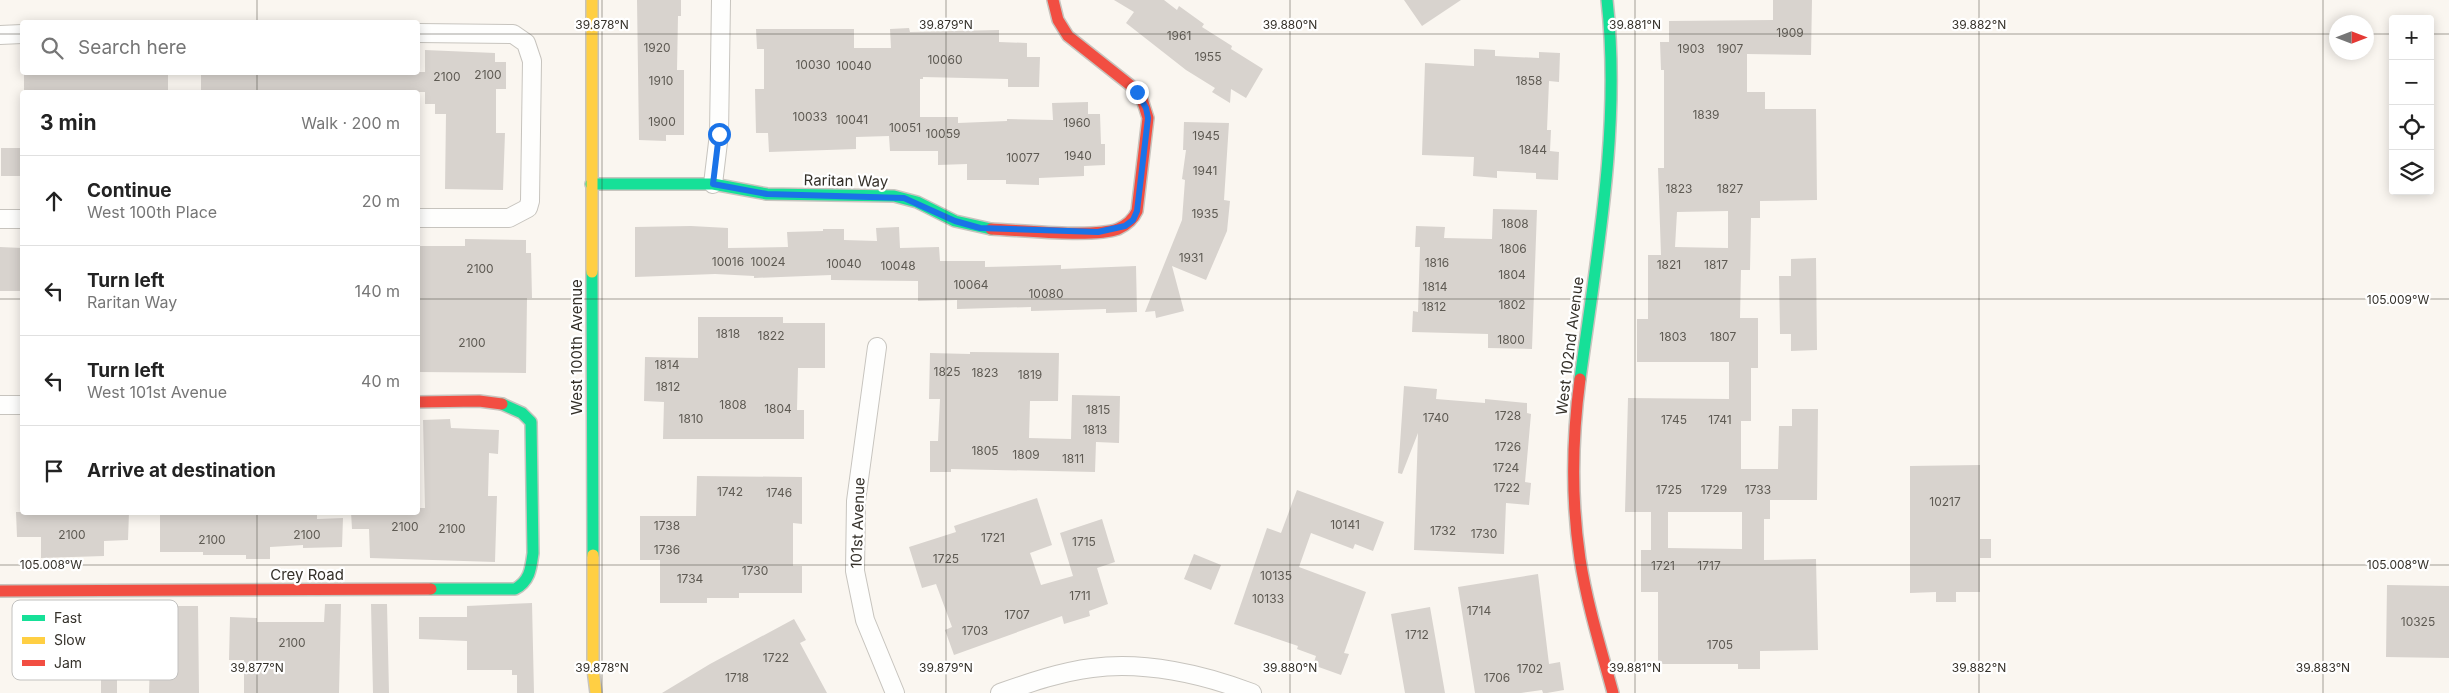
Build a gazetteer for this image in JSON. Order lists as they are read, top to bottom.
{
  "streets": {
    "street": [
      "Raritan Way",
      "West 102nd Avenue",
      "West 100th Avenue",
      "101st Avenue",
      "Crey Road"
    ]
  },
  "crossings": [
    ["Raritan Way", "West 100th Avenue"]
  ],
  "house_numbers": [
    "1909",
    "1961",
    "1920",
    "1903",
    "1907",
    "1955",
    "10060",
    "10030",
    "10040",
    "2100",
    "2100",
    "1910",
    "1858",
    "1839",
    "10033",
    "10041",
    "1900",
    "1960",
    "10051",
    "10059",
    "1945",
    "1844",
    "1940",
    "10077",
    "1941",
    "1823",
    "1827",
    "1935",
    "1808",
    "1806",
    "1931",
    "10016",
    "10024",
    "1816",
    "10040",
    "1821",
    "1817",
    "10048",
    "2100",
    "1804",
    "10064",
    "1814",
    "10080",
    "1802",
    "1812",
    "1818",
    "1822",
    "1803",
    "1807",
    "1800",
    "2100",
    "1814",
    "1825",
    "1823",
    "1819",
    "1812",
    "1808",
    "1804",
    "1815",
    "1728",
    "1740",
    "1810",
    "1745",
    "1741",
    "1813",
    "1726",
    "1805",
    "1809",
    "1811",
    "1724",
    "1722",
    "1725",
    "1729",
    "1733",
    "1742",
    "1746",
    "10217",
    "10141",
    "1738",
    "2100",
    "2100",
    "1732",
    "1730",
    "2100",
    "2100",
    "1721",
    "2100",
    "1715",
    "1736",
    "1725",
    "1721",
    "1717",
    "1730",
    "10135",
    "1734",
    "1711",
    "10133",
    "1714",
    "1707",
    "10325",
    "1703",
    "1712",
    "2100",
    "1705",
    "1722",
    "1702",
    "1718",
    "1706"
  ],
  "legend": ["Fast", "Slow", "Jam"],
  "north": "right",
  "page": {
    "map_buttons": ["+", "−"],
    "search": "Search here",
    "heading": ["3 min", "Walk · 200 m"],
    "list": [
      ["Continue", "West 100th Place", "20 m"],
      ["Turn left", "Raritan Way", "140 m"],
      ["Turn left", "West 101st Avenue", "40 m"],
      "Arrive at destination"
    ]
  },
  "coordinates": [
    "39.878°N",
    "39.879°N",
    "39.880°N",
    "39.881°N",
    "39.882°N",
    "105.009°W",
    "105.008°W",
    "39.877°N",
    "39.883°N"
  ]
}
